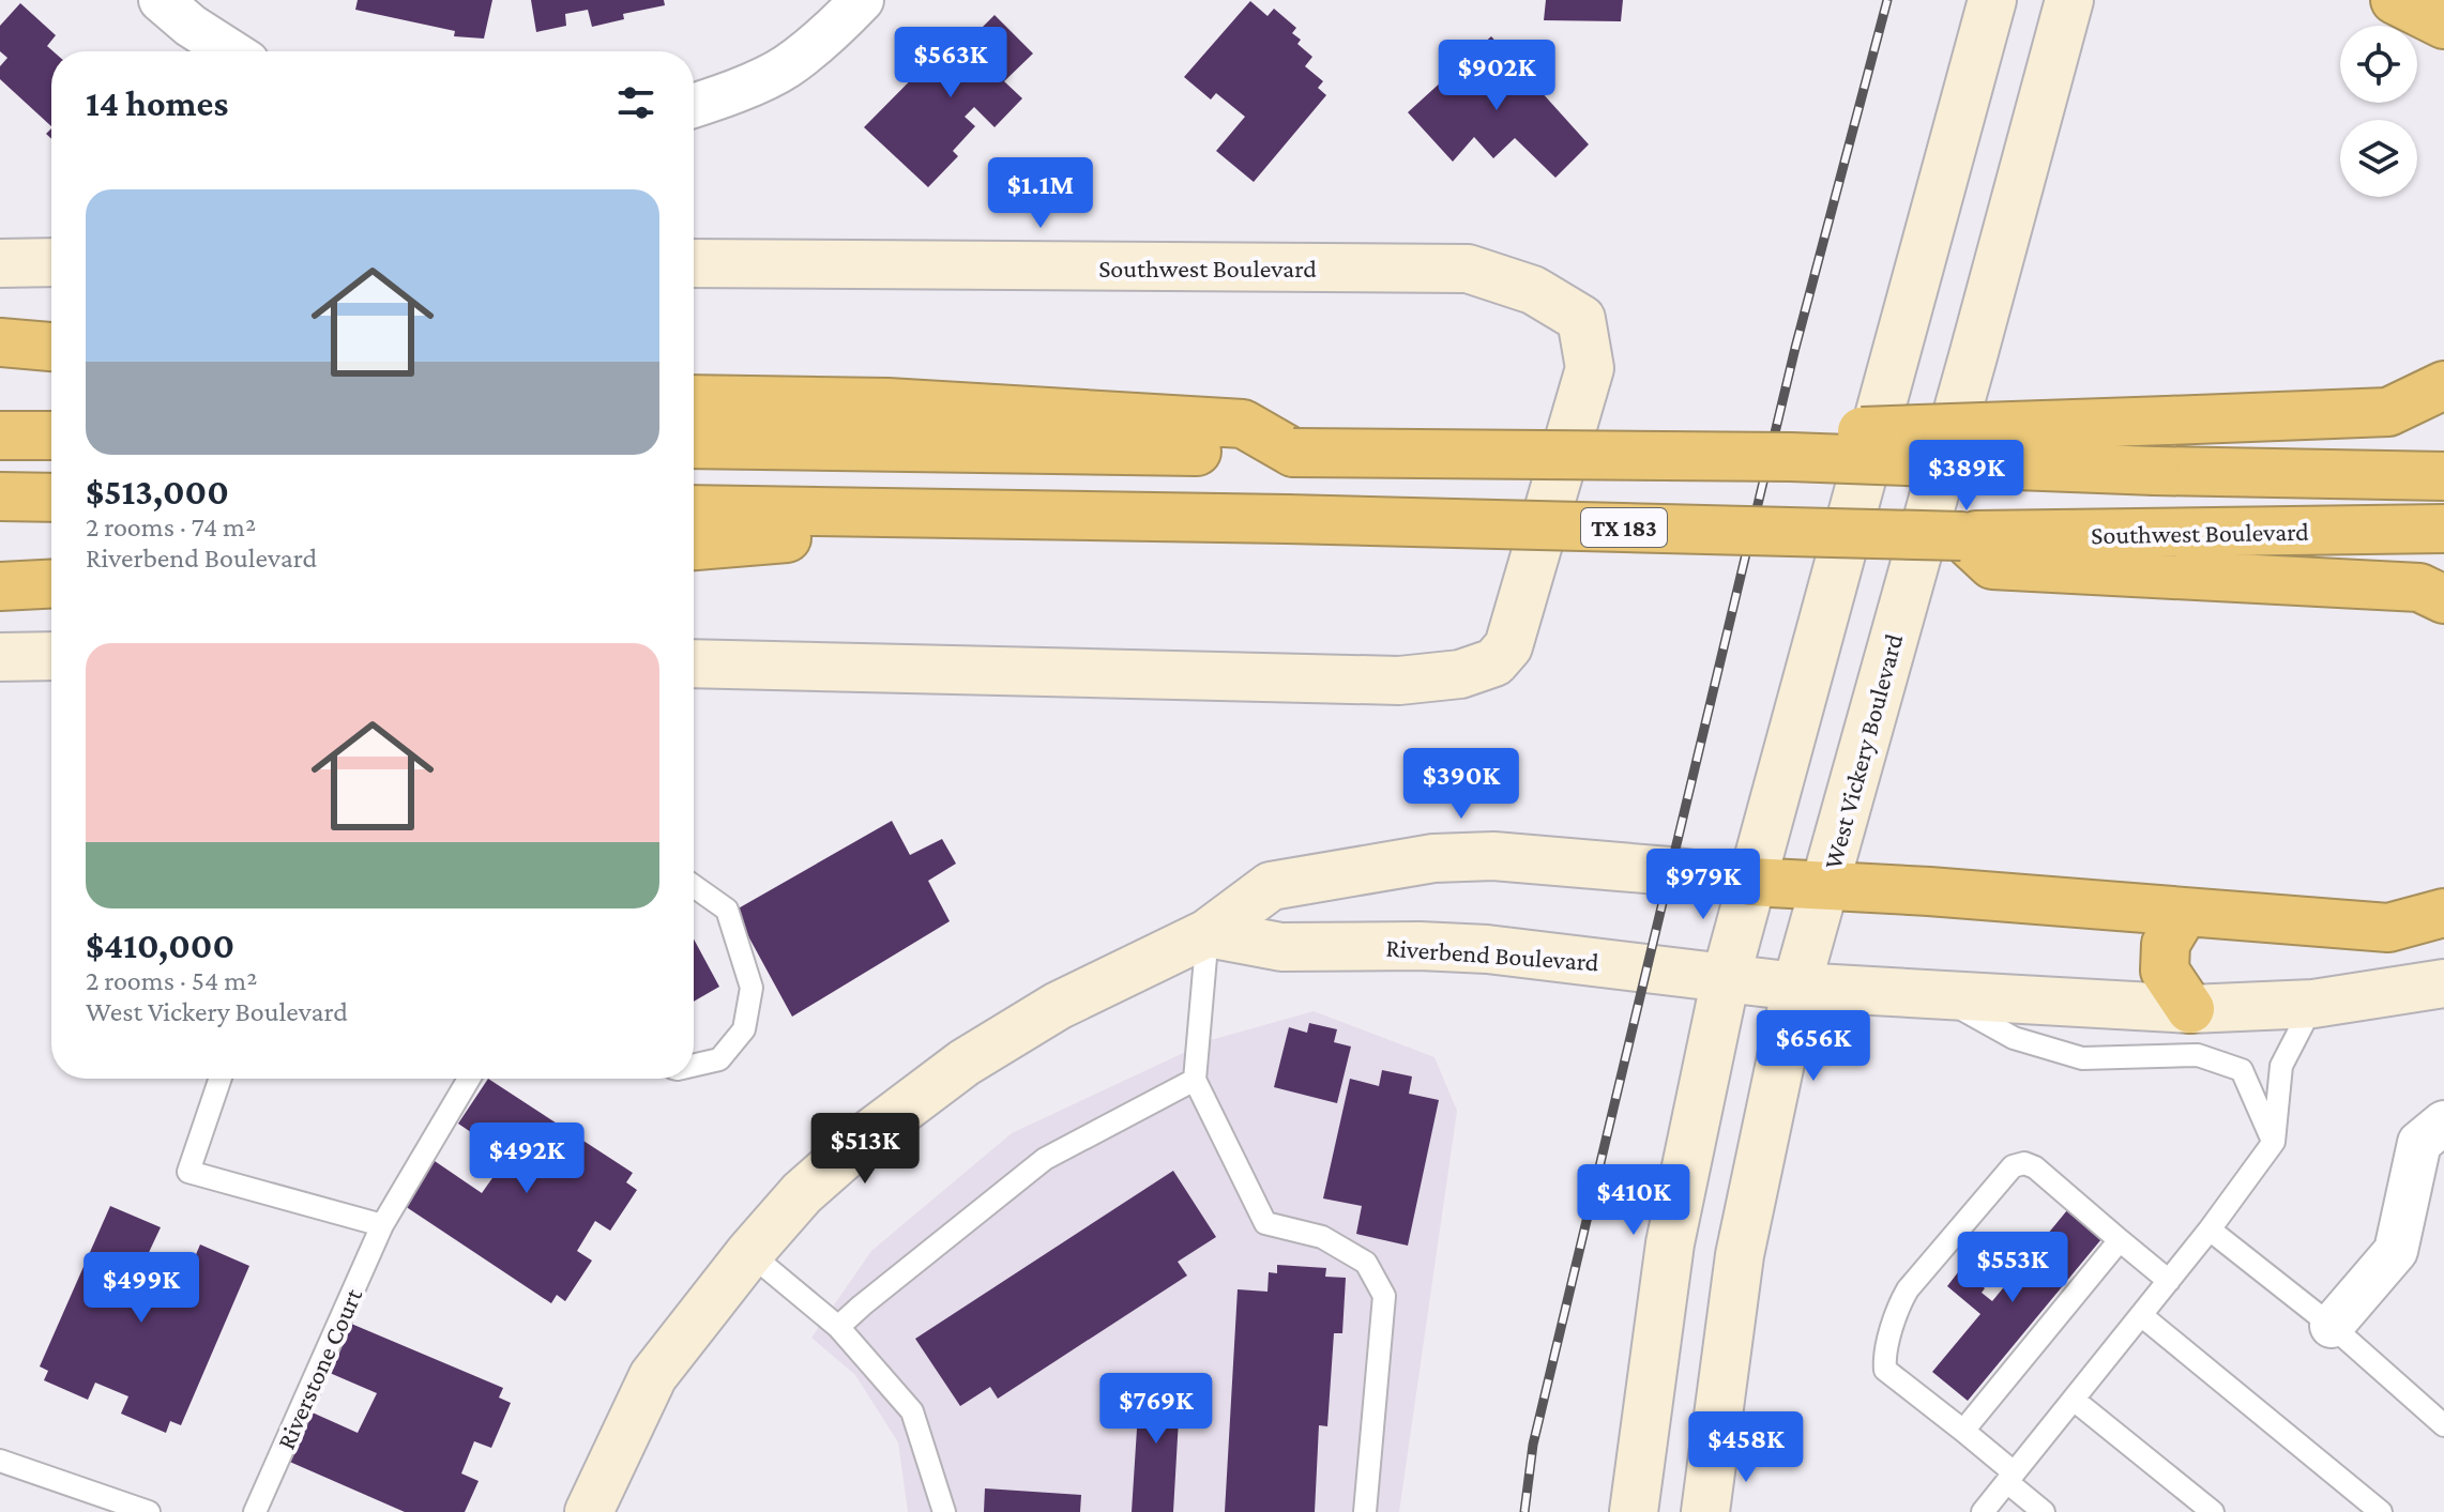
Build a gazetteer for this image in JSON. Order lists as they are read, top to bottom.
{
  "streets": {
    "highway": ["Southwest Boulevard", "TX 183"],
    "street": ["West Vickery Boulevard", "Riverbend Boulevard"],
    "lane": ["Riverstone Court"]
  },
  "crossings": [
    ["Southwest Boulevard", "TX 183"]
  ],
  "page": {
    "price": [
      "$563K",
      "$902K",
      "$1.1M",
      "$389K",
      "$390K",
      "$979K",
      "$656K",
      "$513K",
      "$492K",
      "$410K",
      "$553K",
      "$499K",
      "$769K",
      "$458K"
    ],
    "heading": "14 homes",
    "list": [
      {
        "name": "$513,000",
        "note": "2 rooms · 74 m² · Riverbend Boulevard"
      },
      {
        "name": "$410,000",
        "note": "2 rooms · 54 m² · West Vickery Boulevard"
      }
    ]
  }
}
